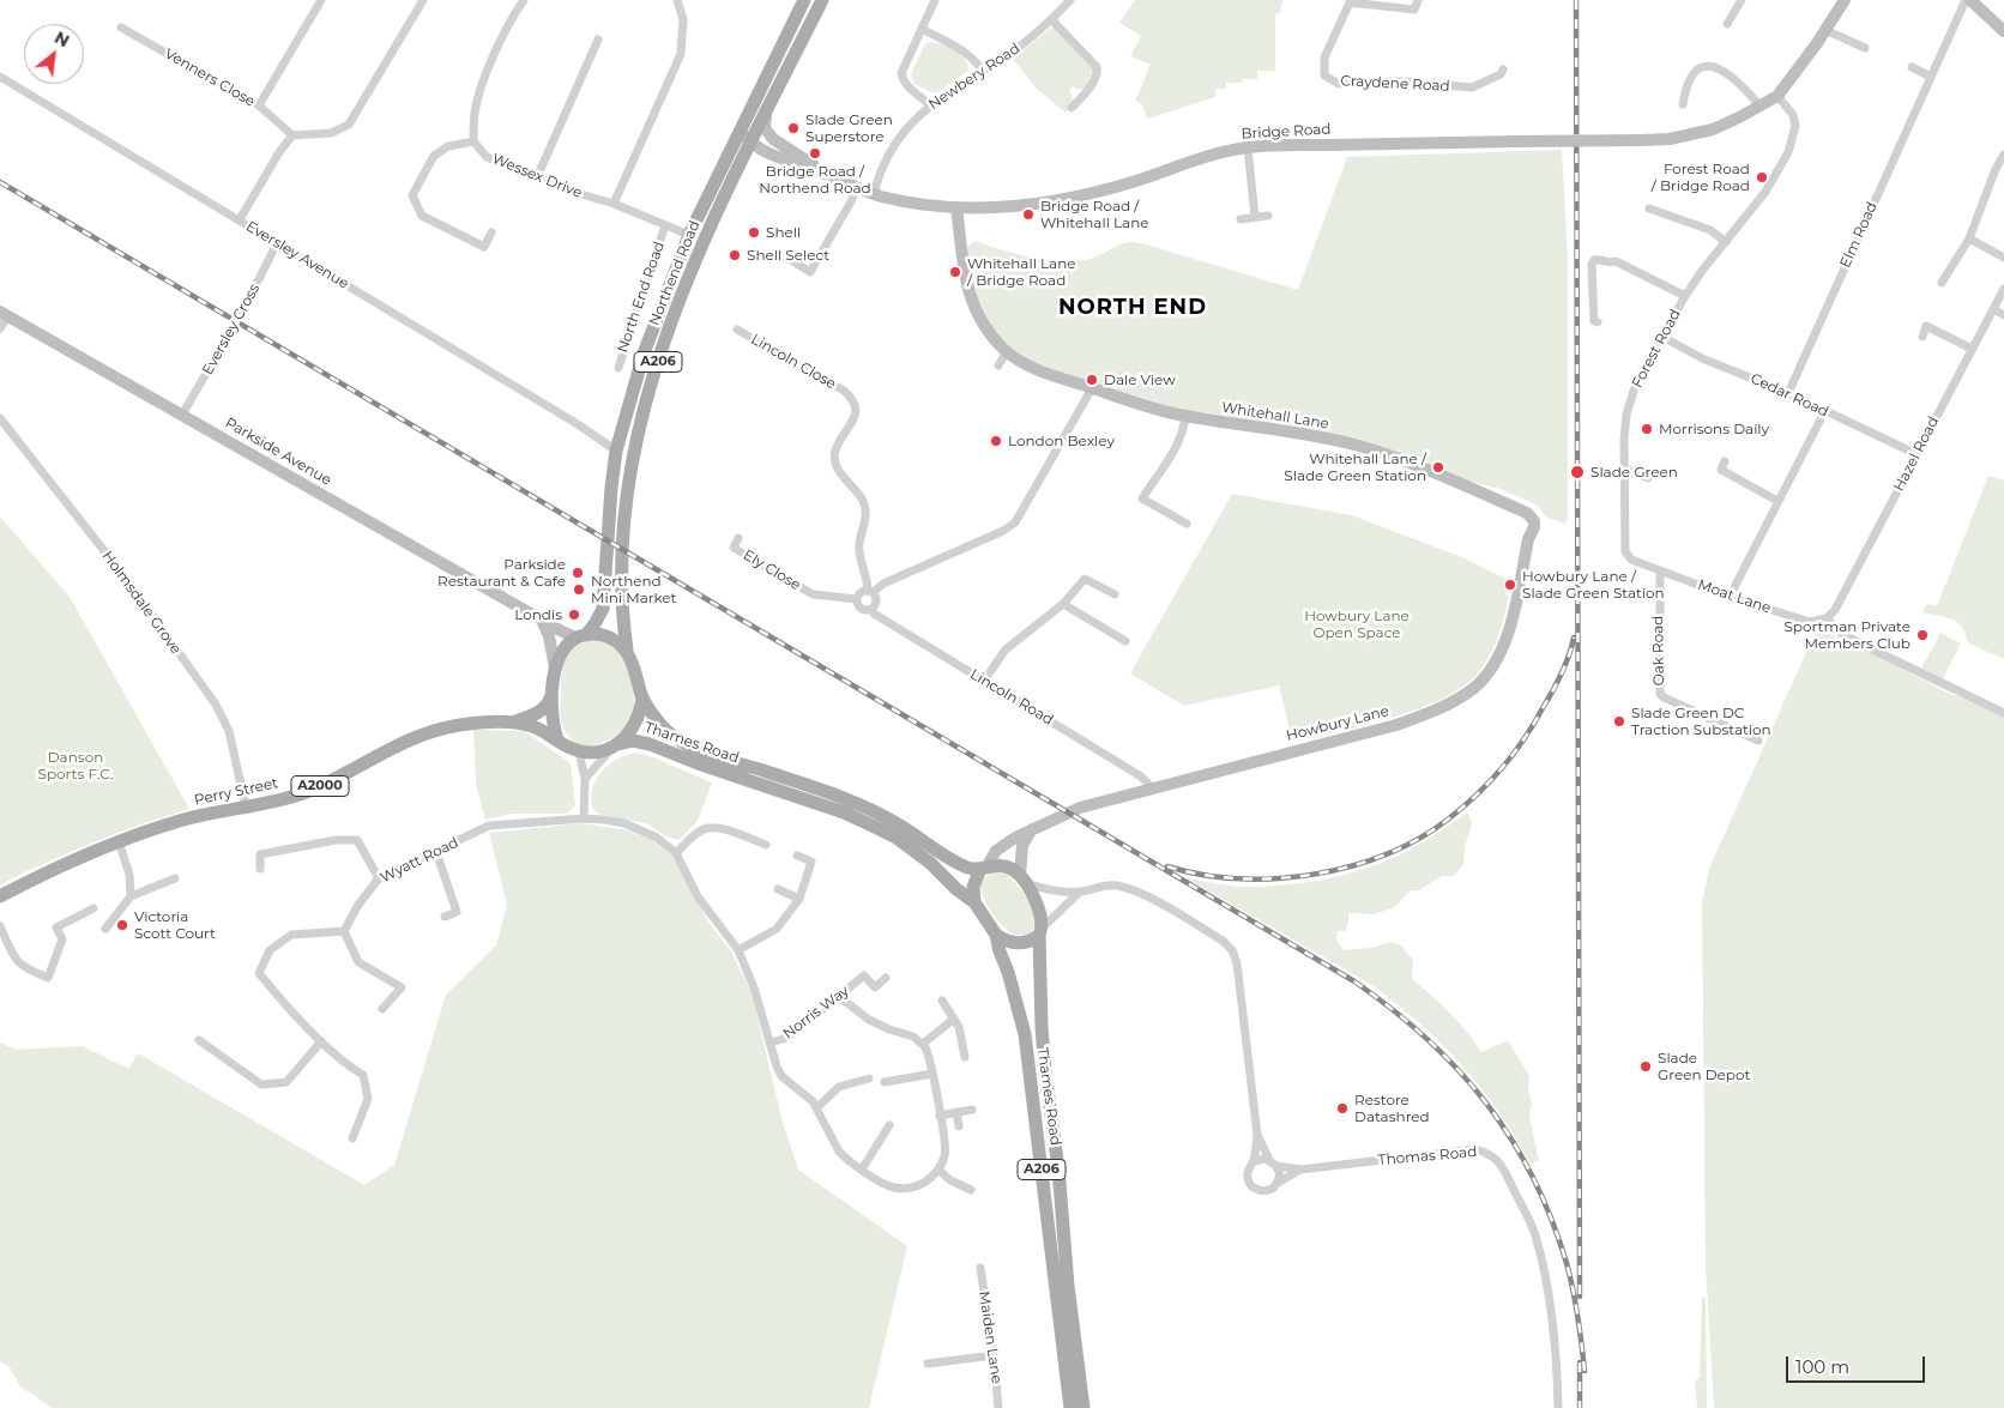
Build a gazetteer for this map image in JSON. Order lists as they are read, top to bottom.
{
  "streets": {
    "main road": [
      "Northend Road",
      "A206",
      "Thames Road",
      "A2000",
      "Perry Street"
    ],
    "street": [
      "Newbery Road",
      "Venners Close",
      "Craydene Road",
      "Bridge Road",
      "Wessex Drive",
      "Elm Road",
      "Eversley Avenue",
      "North End Road",
      "Eversley Cross",
      "Forest Road",
      "Lincoln Close",
      "Cedar Road",
      "Whitehall Lane",
      "Parkside Avenue",
      "Hazel Road",
      "Ely Close",
      "Moat Lane",
      "Holmsdale Grove",
      "Oak Road",
      "Lincoln Road",
      "Howbury Lane",
      "Wyatt Road",
      "Norris Way",
      "Thomas Road",
      "Maiden Lane"
    ]
  },
  "crossings": [
    ["Newbery Road", "Bridge Road"],
    ["Bridge Road", "Northend Road"],
    ["Bridge Road", "Forest Road"],
    ["Bridge Road", "Whitehall Lane"],
    ["Wessex Drive", "Northend Road"],
    ["Wessex Drive", "North End Road"],
    ["Elm Road", "Cedar Road"],
    ["Eversley Avenue", "Northend Road"],
    ["Eversley Avenue", "Eversley Cross"],
    ["Northend Road", "Parkside Avenue"],
    ["Northend Road", "Thames Road"],
    ["Northend Road", "Perry Street"],
    ["Eversley Cross", "Parkside Avenue"],
    ["Forest Road", "Cedar Road"],
    ["Forest Road", "Moat Lane"],
    ["Lincoln Close", "Ely Close"],
    ["Lincoln Close", "Lincoln Road"],
    ["Cedar Road", "Hazel Road"],
    ["Whitehall Lane", "Howbury Lane"],
    ["Parkside Avenue", "Thames Road"],
    ["Parkside Avenue", "Perry Street"],
    ["Hazel Road", "Moat Lane"],
    ["Ely Close", "Lincoln Road"],
    ["Moat Lane", "Oak Road"],
    ["Holmsdale Grove", "Perry Street"],
    ["Lincoln Road", "Howbury Lane"],
    ["Howbury Lane", "Thames Road"],
    ["Howbury Lane", "Thomas Road"],
    ["Thames Road", "Perry Street"],
    ["Thames Road", "Thomas Road"]
  ],
  "districts": ["NORTH END"],
  "parks": ["Howbury Lane Open Space", "Danson Sports F.C."],
  "places": [
    "Slade Green Superstore",
    "Bridge Road / Northend Road",
    "Forest Road / Bridge Road",
    "Bridge Road / Whitehall Lane",
    "Shell",
    "Shell Select",
    "Whitehall Lane / Bridge Road",
    "Dale View",
    "Morrisons Daily",
    "London Bexley",
    "Whitehall Lane / Slade Green Station",
    "Slade Green",
    "Parkside Restaurant & Cafe",
    "Howbury Lane / Slade Green Station",
    "Northend Mini Market",
    "Londis",
    "Sportman Private Members Club",
    "Slade Green DC Traction Substation",
    "Victoria Scott Court",
    "Slade Green Depot",
    "Restore Datashred"
  ],
  "scale_bar": "100 m",
  "north": "top right"
}
